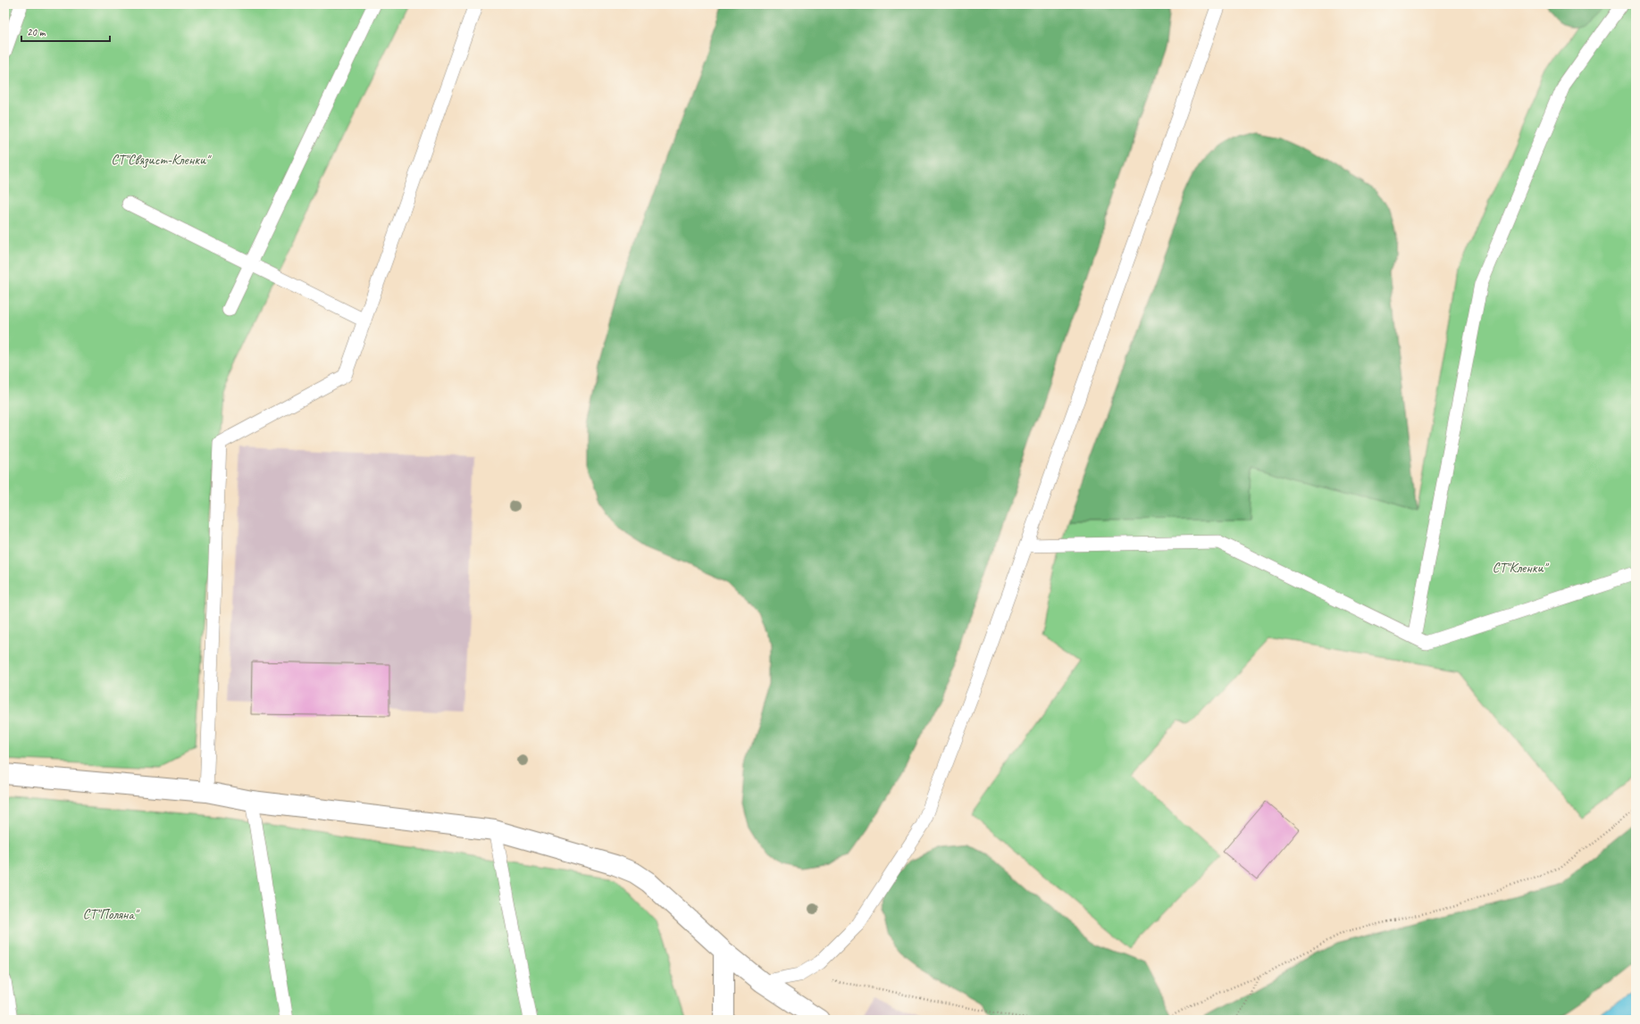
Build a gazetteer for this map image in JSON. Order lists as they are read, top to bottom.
{
  "parks": ["СТ\"Связист-Кленки\"", "СТ\"Кленки\"", "СТ\"Поляна\""],
  "scale_bar": "20 m"
}
